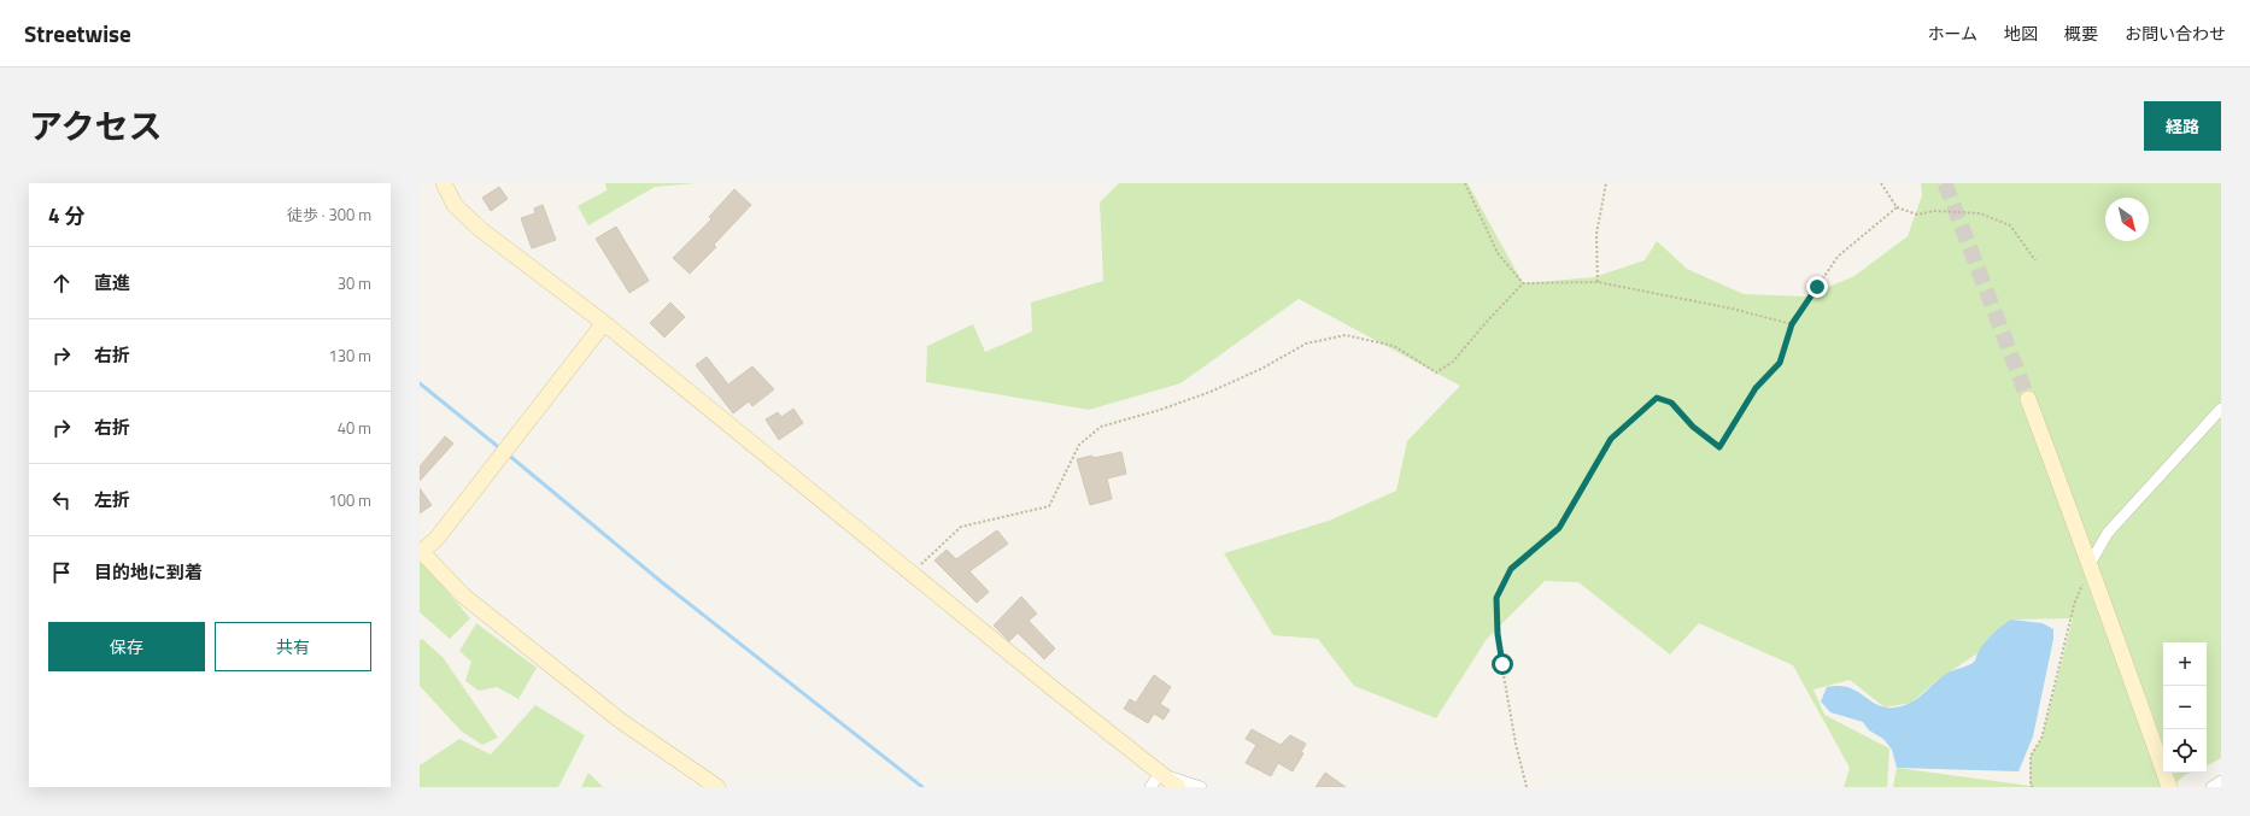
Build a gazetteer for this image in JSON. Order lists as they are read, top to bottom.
{
  "north": "bottom right",
  "page": {
    "header": "Streetwise",
    "nav": [
      "ホーム",
      "地図",
      "概要",
      "お問い合わせ"
    ],
    "title": "アクセス",
    "buttons": [
      "経路",
      ["保存", "共有"]
    ],
    "heading": ["4 分", "徒歩 · 300 m"],
    "list": [
      ["直進", "30 m"],
      ["右折", "130 m"],
      ["右折", "40 m"],
      ["左折", "100 m"],
      "目的地に到着"
    ],
    "map_buttons": ["+", "−"]
  }
}
